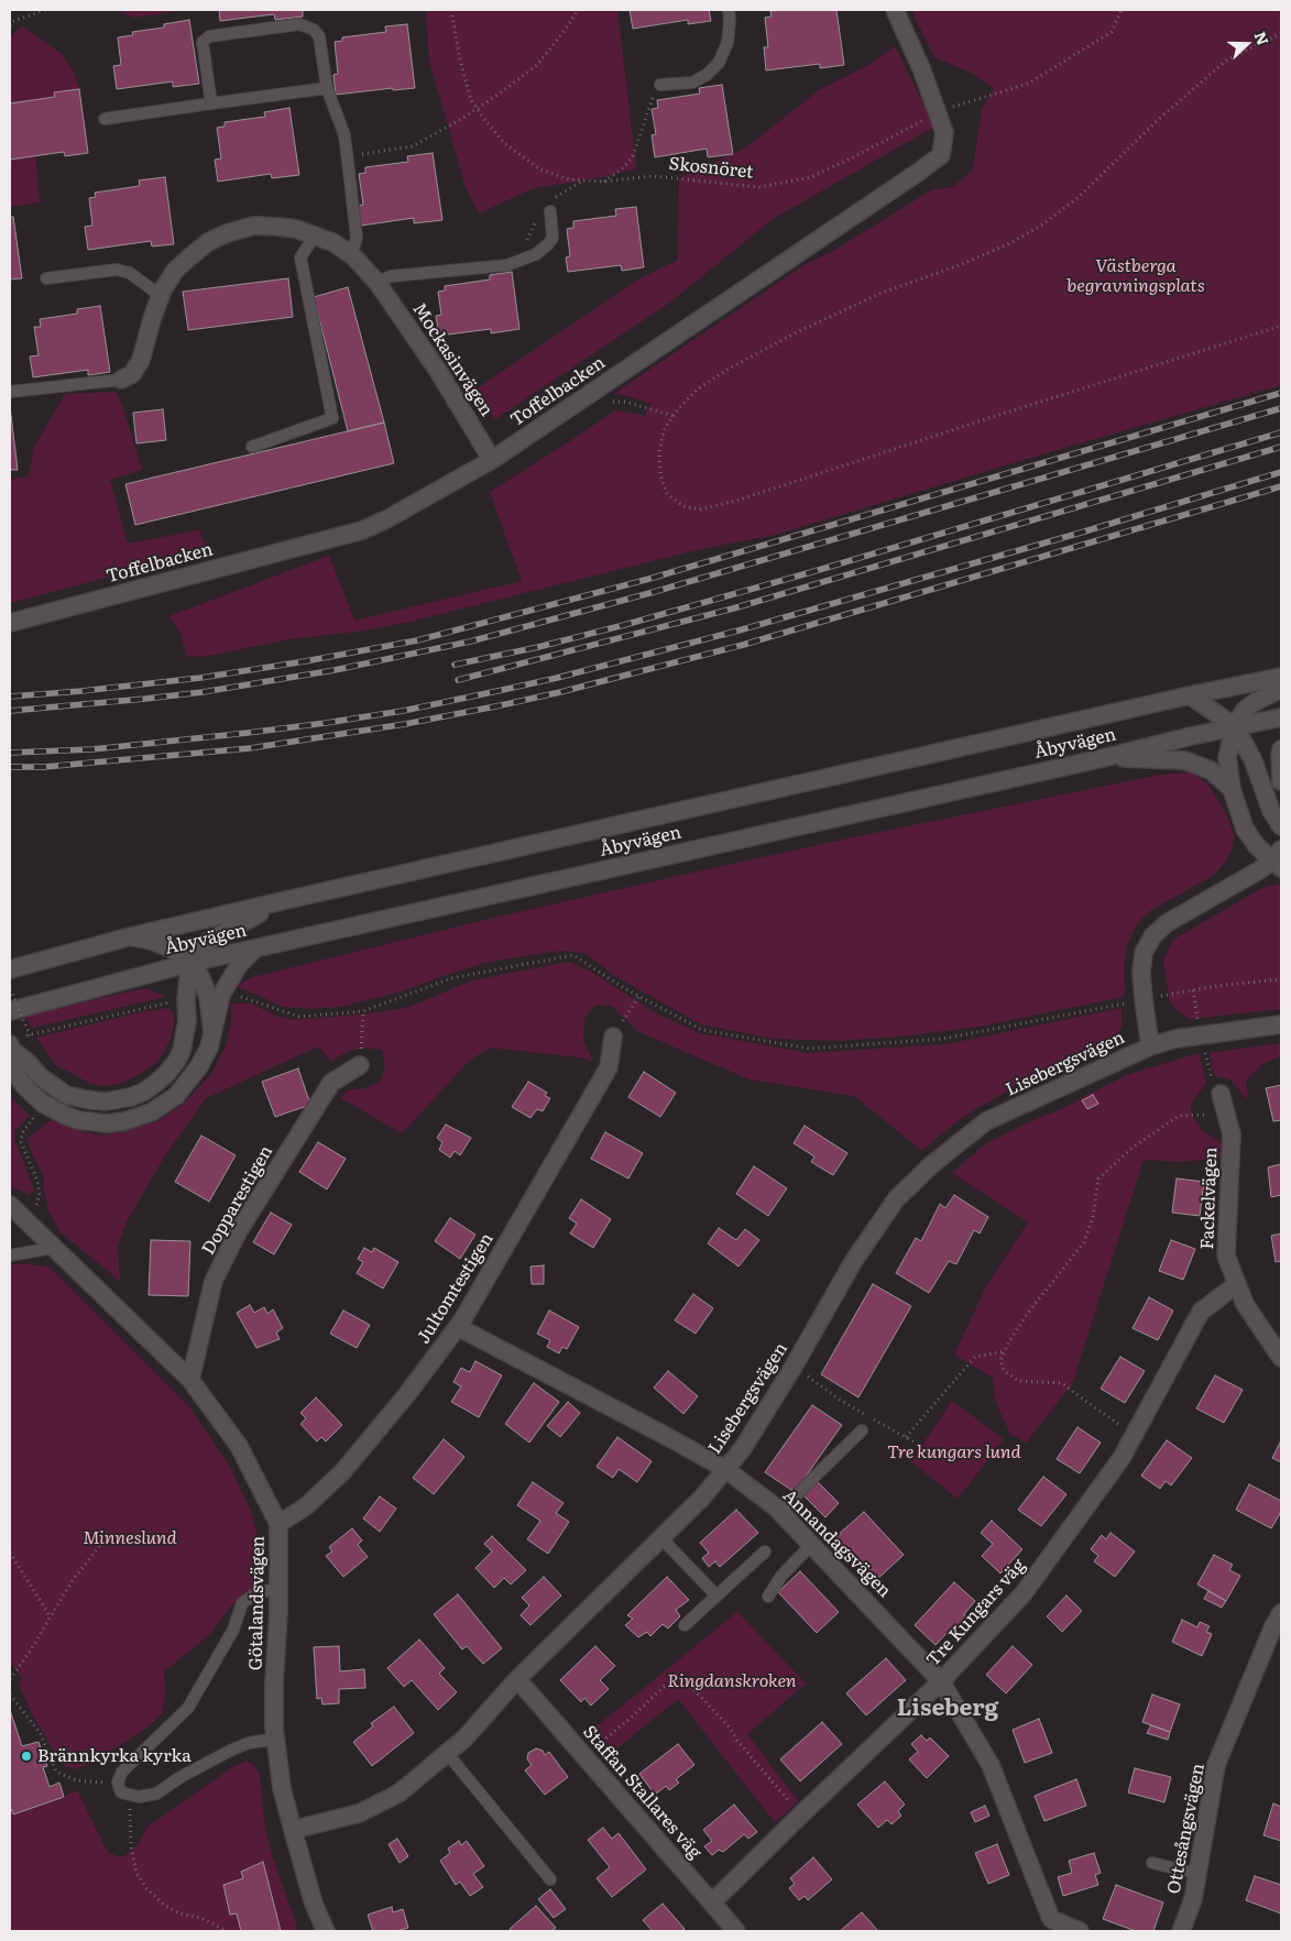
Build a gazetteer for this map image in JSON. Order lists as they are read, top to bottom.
{
  "streets": {
    "street": [
      "Mockasinvägen",
      "Toffelbacken",
      "Åbyvägen",
      "Lisebergsvägen",
      "Fackelvägen",
      "Dopparestigen",
      "Jultomtestigen",
      "Annandagsvägen",
      "Götalandsvägen",
      "Tre Kungars väg",
      "Staffan Stallares väg",
      "Ottesångsvägen"
    ],
    "path": ["Skosnöret"]
  },
  "crossings": [
    ["Skosnöret", "Toffelbacken"],
    ["Mockasinvägen", "Toffelbacken"],
    ["Lisebergsvägen", "Annandagsvägen"],
    ["Lisebergsvägen", "Götalandsvägen"],
    ["Lisebergsvägen", "Staffan Stallares väg"],
    ["Fackelvägen", "Tre Kungars väg"],
    ["Dopparestigen", "Götalandsvägen"],
    ["Jultomtestigen", "Annandagsvägen"],
    ["Jultomtestigen", "Götalandsvägen"],
    ["Annandagsvägen", "Tre Kungars väg"],
    ["Tre Kungars väg", "Staffan Stallares väg"]
  ],
  "districts": ["Liseberg"],
  "parks": [
    "Västberga begravningsplats",
    "Tre kungars lund",
    "Minneslund",
    "Ringdanskroken"
  ],
  "places": ["Brännkyrka kyrka"],
  "north": "right"
}
